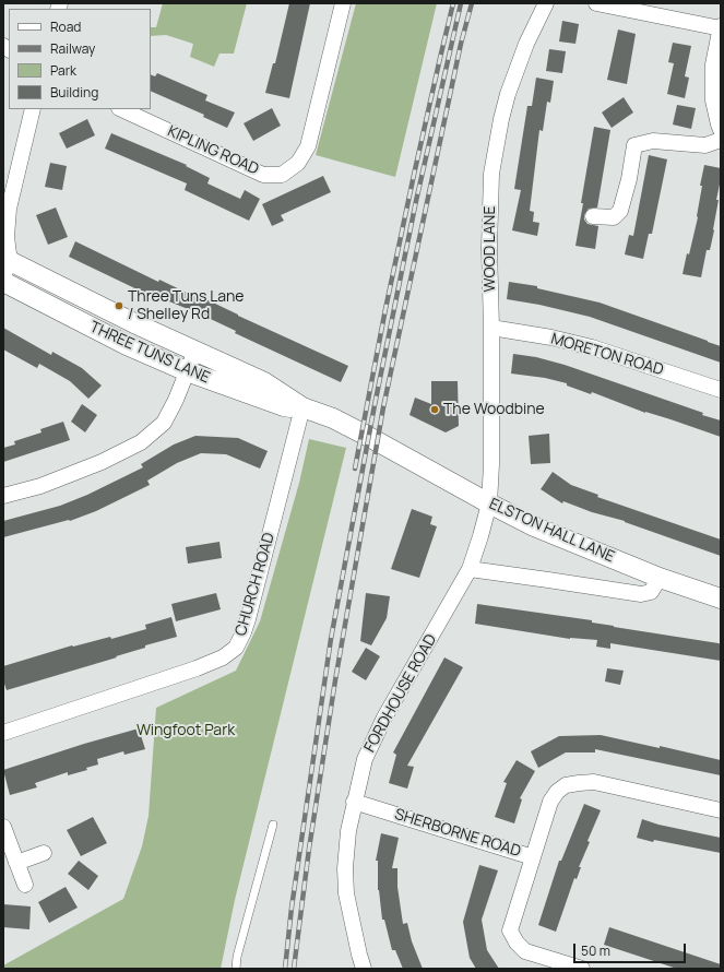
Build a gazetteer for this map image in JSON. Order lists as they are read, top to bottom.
{
  "streets": {
    "street": [
      "KIPLING ROAD",
      "WOOD LANE",
      "THREE TUNS LANE",
      "MORETON ROAD",
      "ELSTON HALL LANE",
      "CHURCH ROAD",
      "FORDHOUSE ROAD",
      "SHERBORNE ROAD"
    ]
  },
  "crossings": [
    ["WOOD LANE", "MORETON ROAD"],
    ["WOOD LANE", "ELSTON HALL LANE"],
    ["WOOD LANE", "FORDHOUSE ROAD"],
    ["THREE TUNS LANE", "ELSTON HALL LANE"],
    ["THREE TUNS LANE", "CHURCH ROAD"],
    ["ELSTON HALL LANE", "FORDHOUSE ROAD"],
    ["FORDHOUSE ROAD", "SHERBORNE ROAD"]
  ],
  "parks": ["Wingfoot Park"],
  "places": ["Three Tuns Lane / Shelley Rd", "The Woodbine"],
  "legend": [
    "Road",
    "Railway",
    "Park",
    "Building"
  ],
  "scale_bar": "50 m"
}
